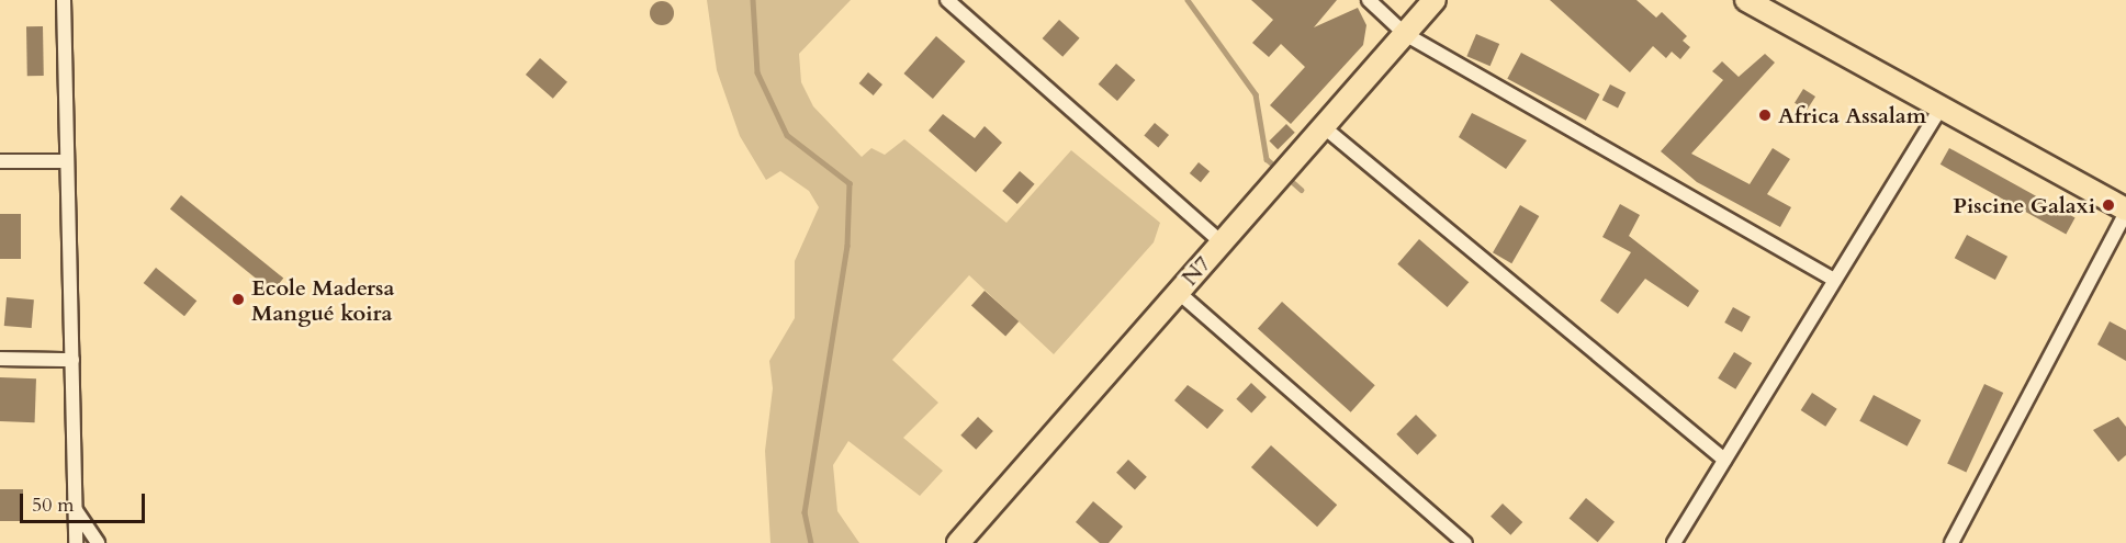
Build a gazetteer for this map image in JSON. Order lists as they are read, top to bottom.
{
  "streets": {
    "main road": ["N7"]
  },
  "places": ["Africa Assalam", "Piscine Galaxi", "Ecole Madersa Mangué koira"],
  "scale_bar": "50 m"
}
